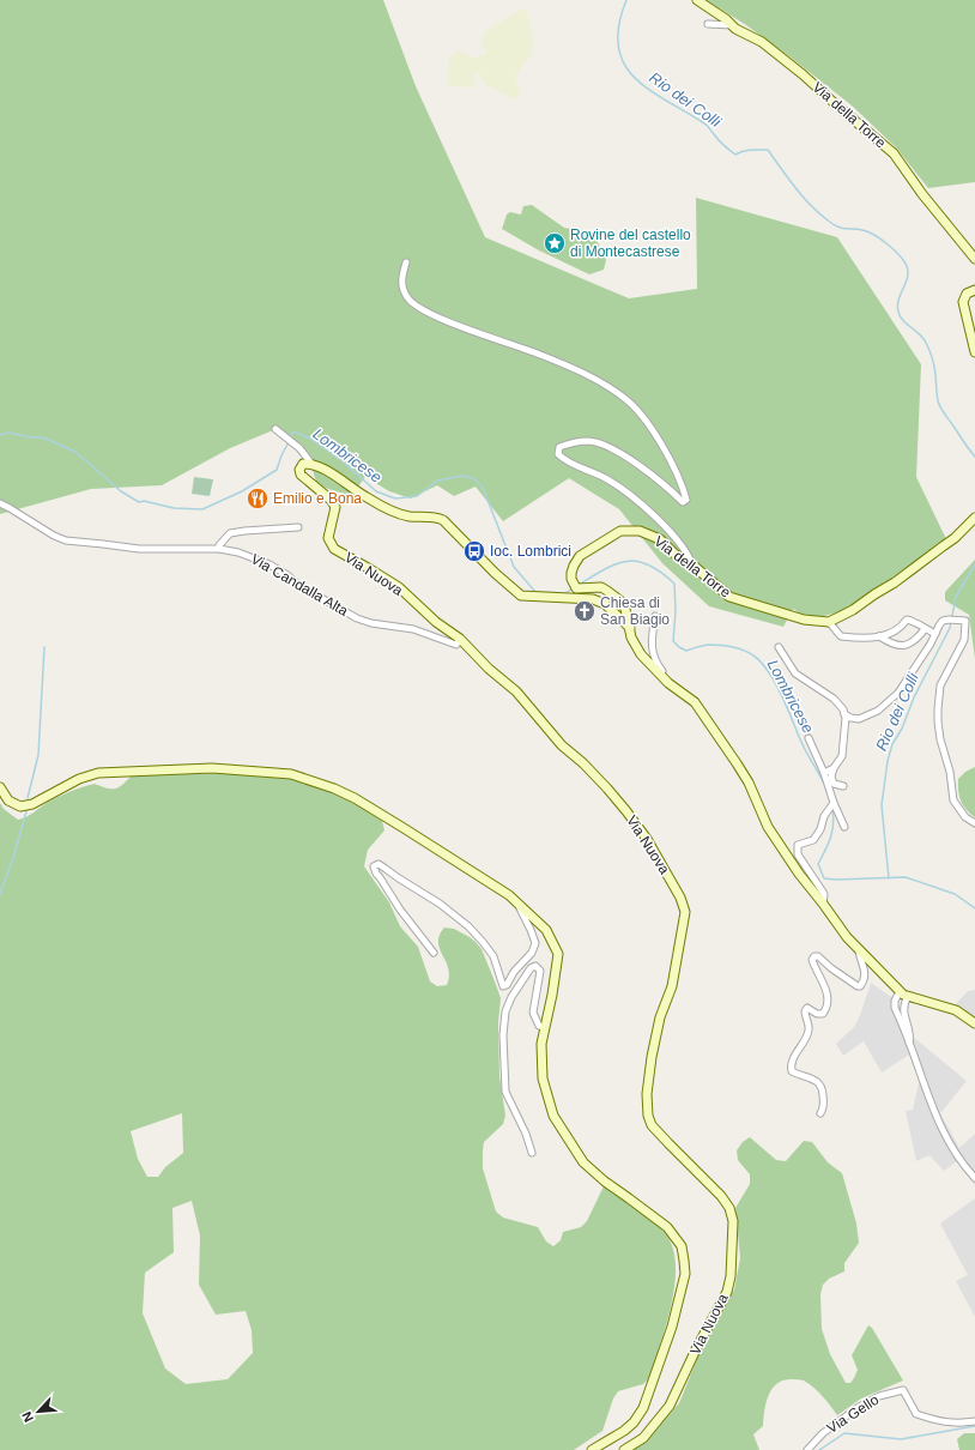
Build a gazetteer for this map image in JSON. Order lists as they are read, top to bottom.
{
  "streets": {
    "street": [
      "Via della Torre",
      "Via Nuova",
      "Via Candalla Alta",
      "Via Gello"
    ]
  },
  "crossings": [
    ["Via Nuova", "Via Candalla Alta"]
  ],
  "water": ["Rio dei Colli", "Lombricese"],
  "places": {
    "place": ["Rovine del castello di Montecastrese"],
    "restaurant": ["Emilio e Bona"],
    "bus stop": ["Ioc. Lombrici"],
    "church": ["Chiesa di San Biagio"]
  },
  "north": "bottom left"
}
